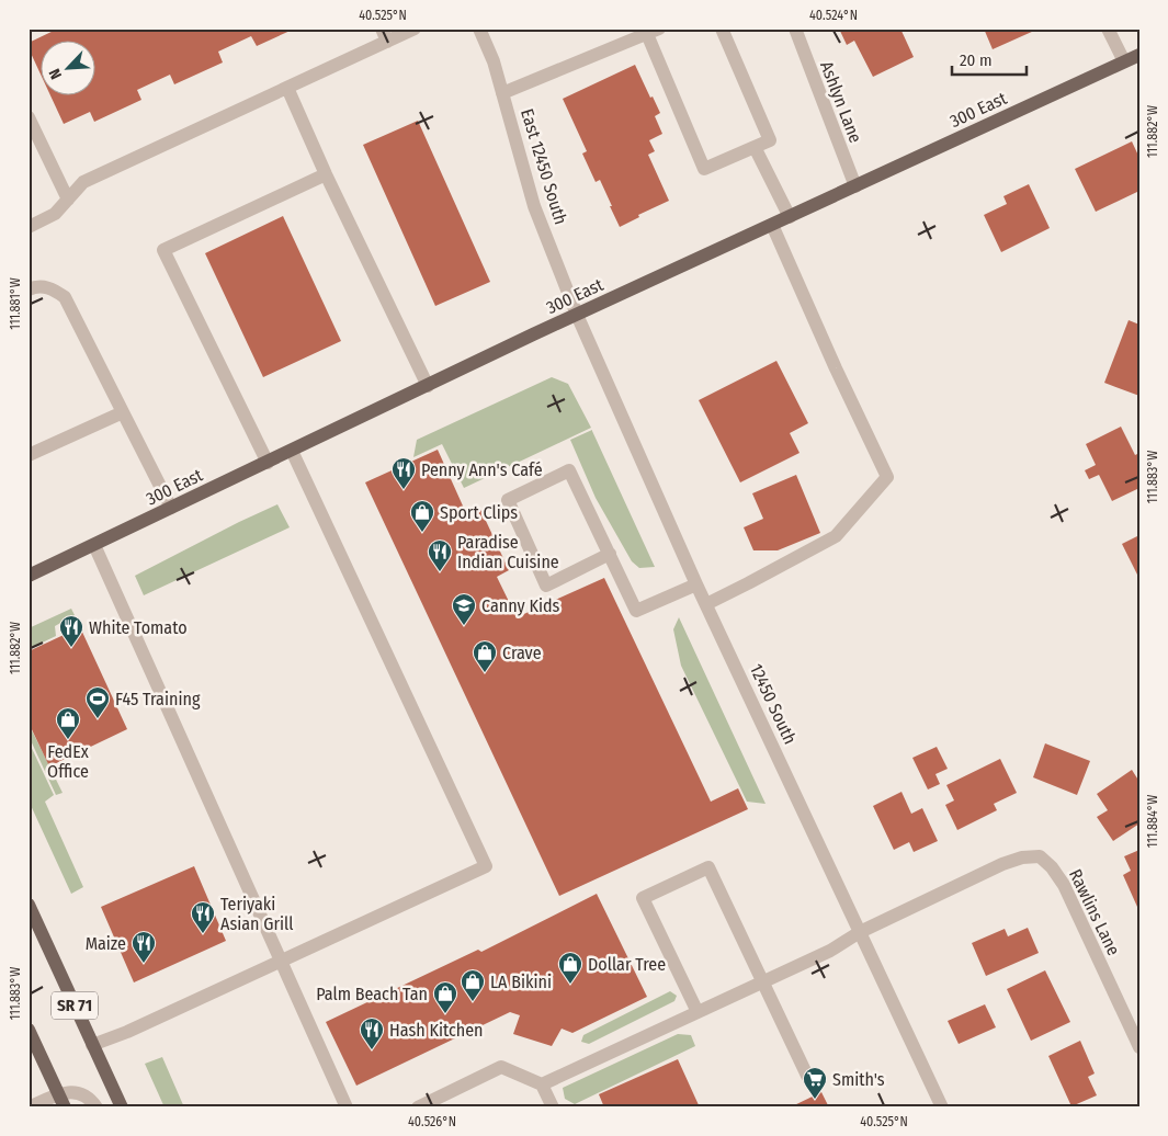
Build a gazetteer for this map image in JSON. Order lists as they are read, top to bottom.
{
  "streets": {
    "main road": ["300 East", "SR 71"],
    "street": [
      "Ashlyn Lane",
      "East 12450 South",
      "12450 South",
      "Rawlins Lane"
    ]
  },
  "crossings": [
    ["Ashlyn Lane", "300 East"],
    ["300 East", "East 12450 South"],
    ["300 East", "12450 South"],
    ["East 12450 South", "12450 South"],
    ["12450 South", "Rawlins Lane"]
  ],
  "places": {
    "restaurant": [
      "Penny Ann's Café",
      "Paradise Indian Cuisine",
      "White Tomato",
      "Teriyaki Asian Grill",
      "Maize",
      "Hash Kitchen"
    ],
    "shop": [
      "Sport Clips",
      "Crave",
      "FedEx Office",
      "Dollar Tree",
      "LA Bikini",
      "Palm Beach Tan"
    ],
    "school or university": ["Canny Kids"],
    "sports": ["F45 Training"],
    "supermarket": ["Smith's"]
  },
  "scale_bar": "20 m",
  "north": "bottom left",
  "coordinates": [
    "40.525°N",
    "40.524°N",
    "111.882°W",
    "111.881°W",
    "111.883°W",
    "111.884°W",
    "40.526°N"
  ]
}
